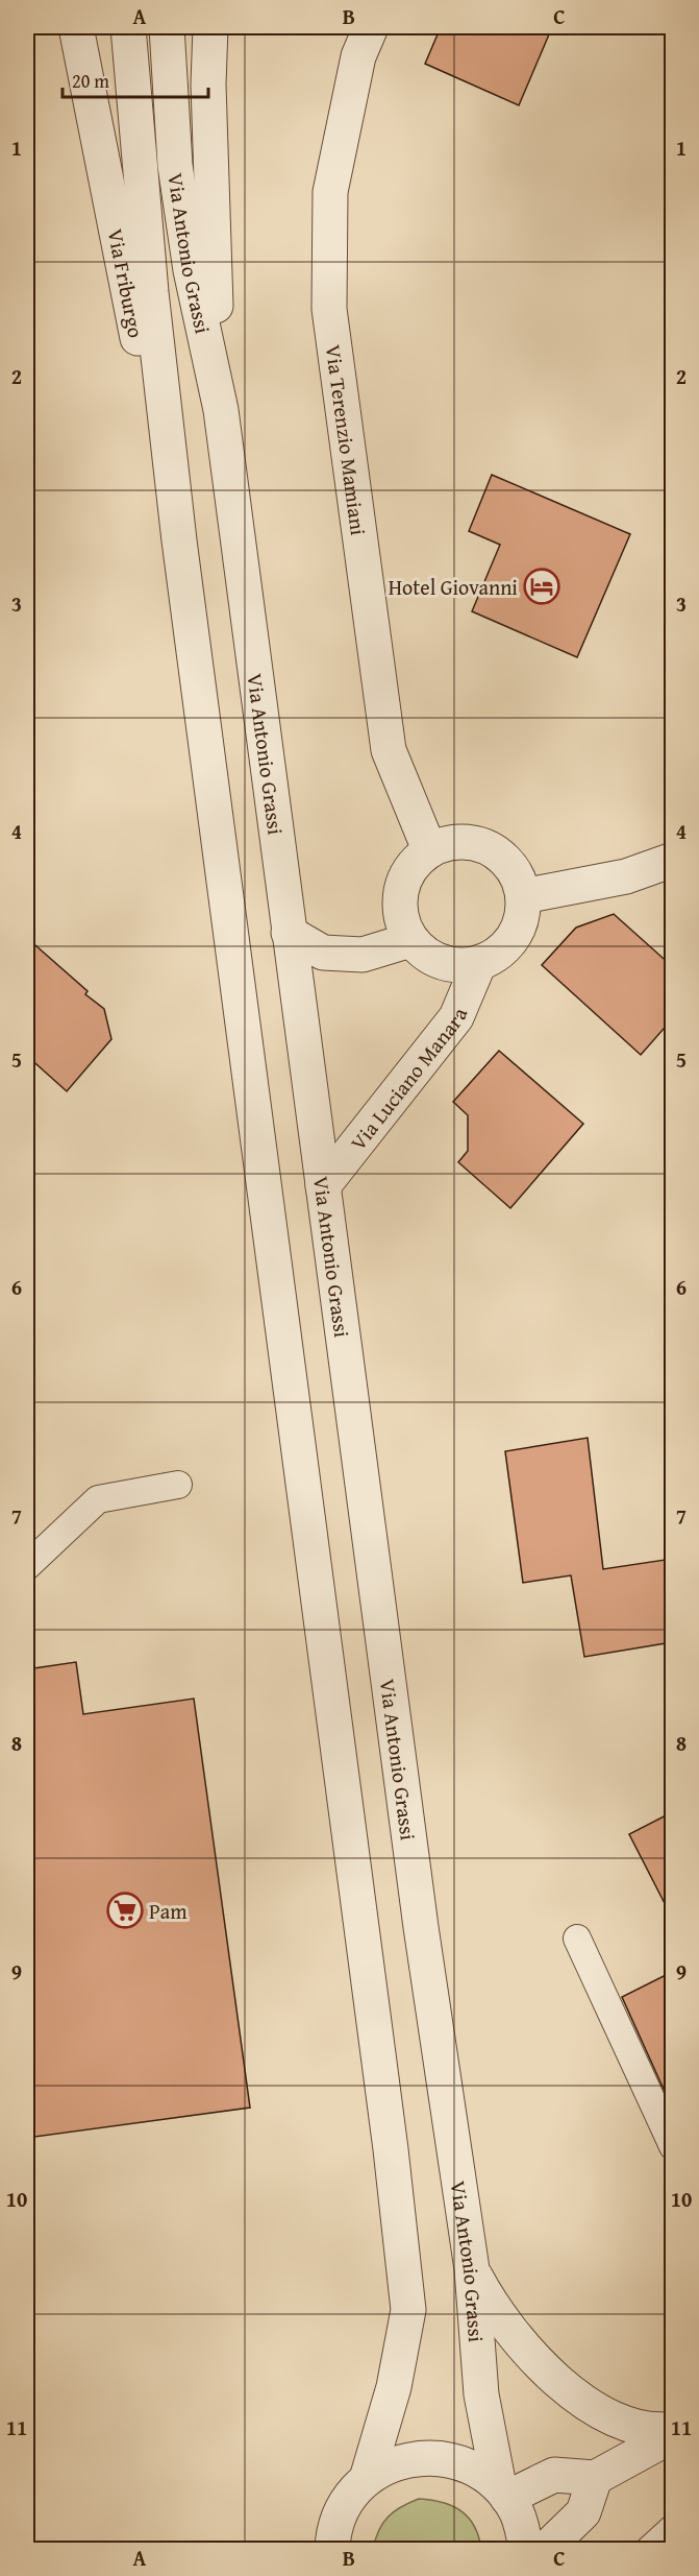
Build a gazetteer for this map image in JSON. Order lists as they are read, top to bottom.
{
  "streets": {
    "street": [
      "Via Antonio Grassi",
      "Via Friburgo",
      "Via Terenzio Mamiani",
      "Via Luciano Manara"
    ]
  },
  "crossings": [
    ["Via Antonio Grassi", "Via Friburgo"],
    ["Via Antonio Grassi", "Via Luciano Manara"],
    ["Via Terenzio Mamiani", "Via Luciano Manara"]
  ],
  "places": {
    "hotel": ["Hotel Giovanni"],
    "supermarket": ["Pam"]
  },
  "scale_bar": "20 m",
  "grid": {
    "columns": ["A", "B", "C"],
    "rows": [
      "1",
      "2",
      "3",
      "4",
      "5",
      "6",
      "7",
      "8",
      "9",
      "10",
      "11"
    ]
  }
}
